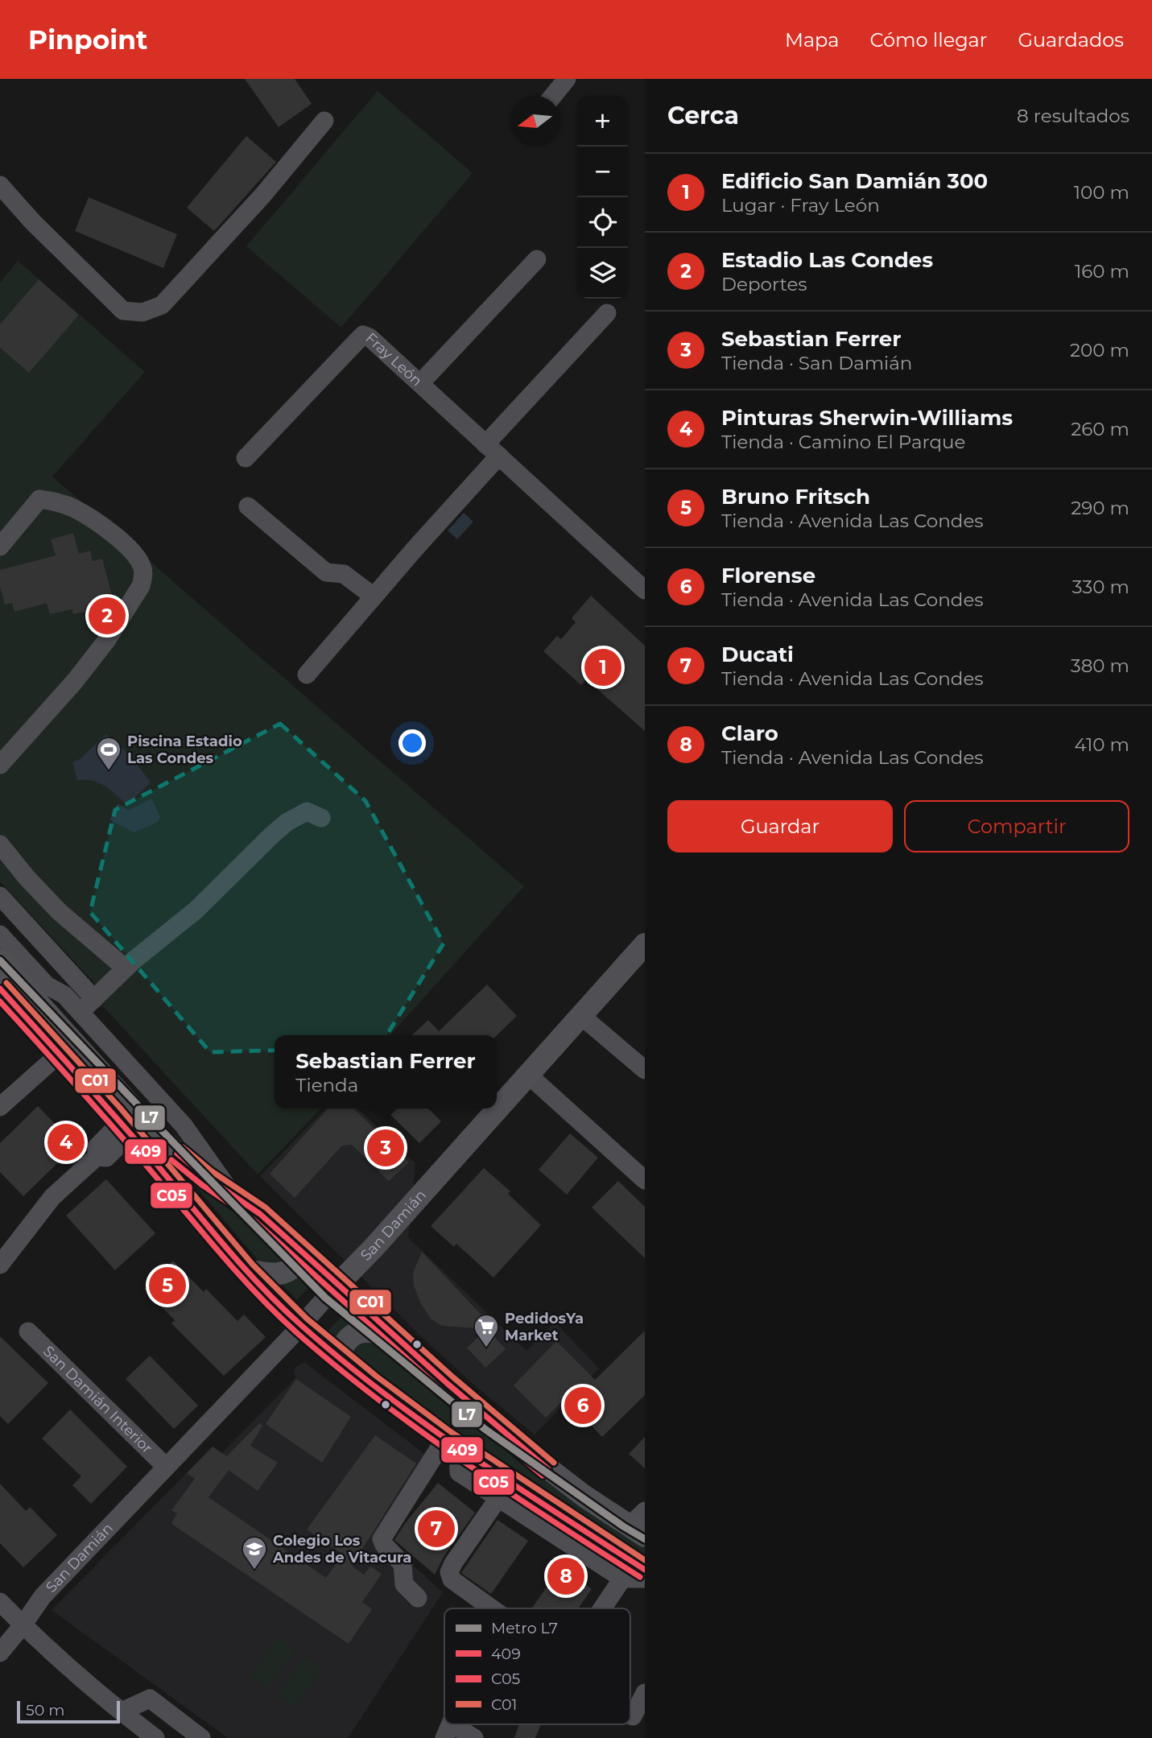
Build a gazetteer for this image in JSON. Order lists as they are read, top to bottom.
{
  "streets": {
    "main road": ["San Damián"],
    "street": ["Fray León", "San Damián Interior"]
  },
  "crossings": [
    ["San Damián", "San Damián Interior"]
  ],
  "places": {
    "sports": ["Piscina Estadio Las Condes"],
    "supermarket": ["PedidosYa Market"],
    "school or university": ["Colegio Los Andes de Vitacura"]
  },
  "lines": [
    "metro line L7",
    "transit line C01",
    "transit line 409",
    "transit line C05"
  ],
  "legend": [
    "Metro L7",
    "409",
    "C05",
    "C01"
  ],
  "scale_bar": "50 m",
  "north": "left",
  "page": {
    "header": "Pinpoint",
    "nav": ["Mapa", "Cómo llegar", "Guardados"],
    "heading": ["Cerca", "8 resultados"],
    "map_buttons": ["+", "−"],
    "list": [
      {
        "mark": "1",
        "name": "Edificio San Damián 300",
        "note": "Lugar · Fray León",
        "value": "100 m"
      },
      {
        "mark": "2",
        "name": "Estadio Las Condes",
        "note": "Deportes",
        "value": "160 m"
      },
      {
        "mark": "3",
        "name": "Sebastian Ferrer",
        "note": "Tienda · San Damián",
        "value": "200 m"
      },
      {
        "mark": "4",
        "name": "Pinturas Sherwin-Williams",
        "note": "Tienda · Camino El Parque",
        "value": "260 m"
      },
      {
        "mark": "5",
        "name": "Bruno Fritsch",
        "note": "Tienda · Avenida Las Condes",
        "value": "290 m"
      },
      {
        "mark": "6",
        "name": "Florense",
        "note": "Tienda · Avenida Las Condes",
        "value": "330 m"
      },
      {
        "mark": "7",
        "name": "Ducati",
        "note": "Tienda · Avenida Las Condes",
        "value": "380 m"
      },
      {
        "mark": "8",
        "name": "Claro",
        "note": "Tienda · Avenida Las Condes",
        "value": "410 m"
      }
    ],
    "pins": [
      "2",
      "1",
      "4",
      "3",
      "5",
      "6",
      "7",
      "8"
    ],
    "buttons": ["Guardar", "Compartir"],
    "popup": ["Sebastian Ferrer", "Tienda"],
    "scale": "50 m"
  }
}
